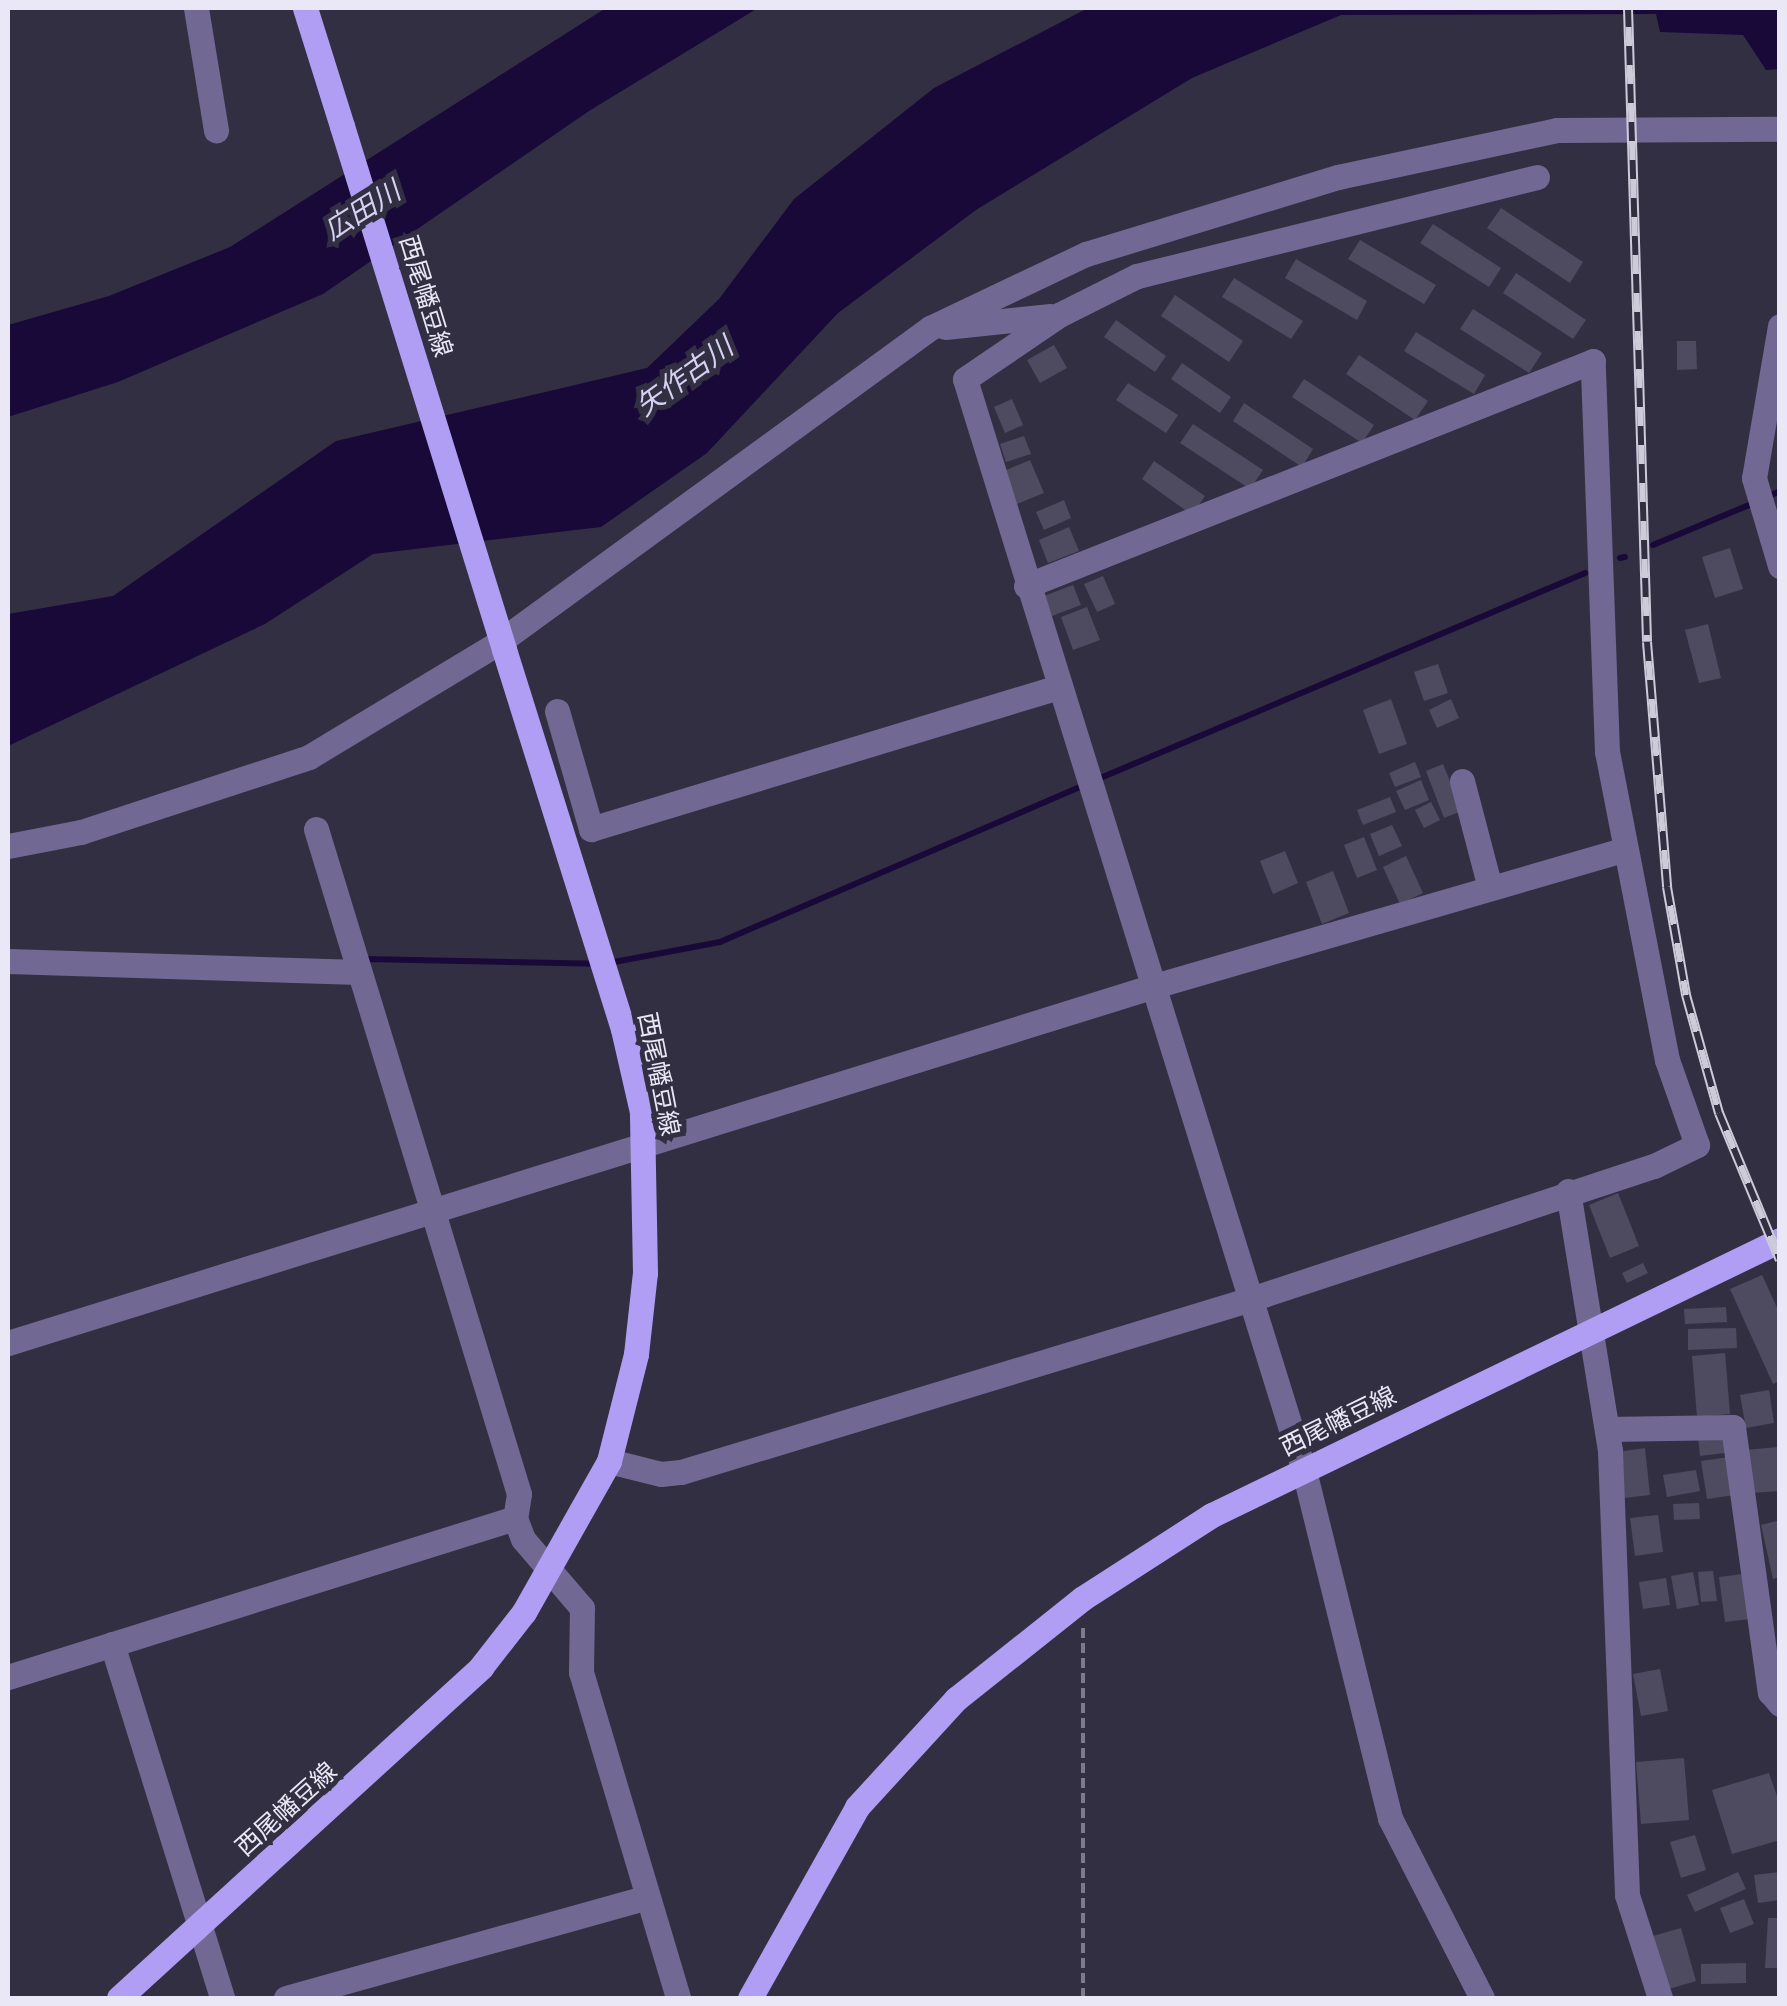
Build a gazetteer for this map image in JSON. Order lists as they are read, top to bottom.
{
  "streets": {
    "main road": ["西尾幡豆線"]
  },
  "water": ["広田川", "矢作古川"]
}
